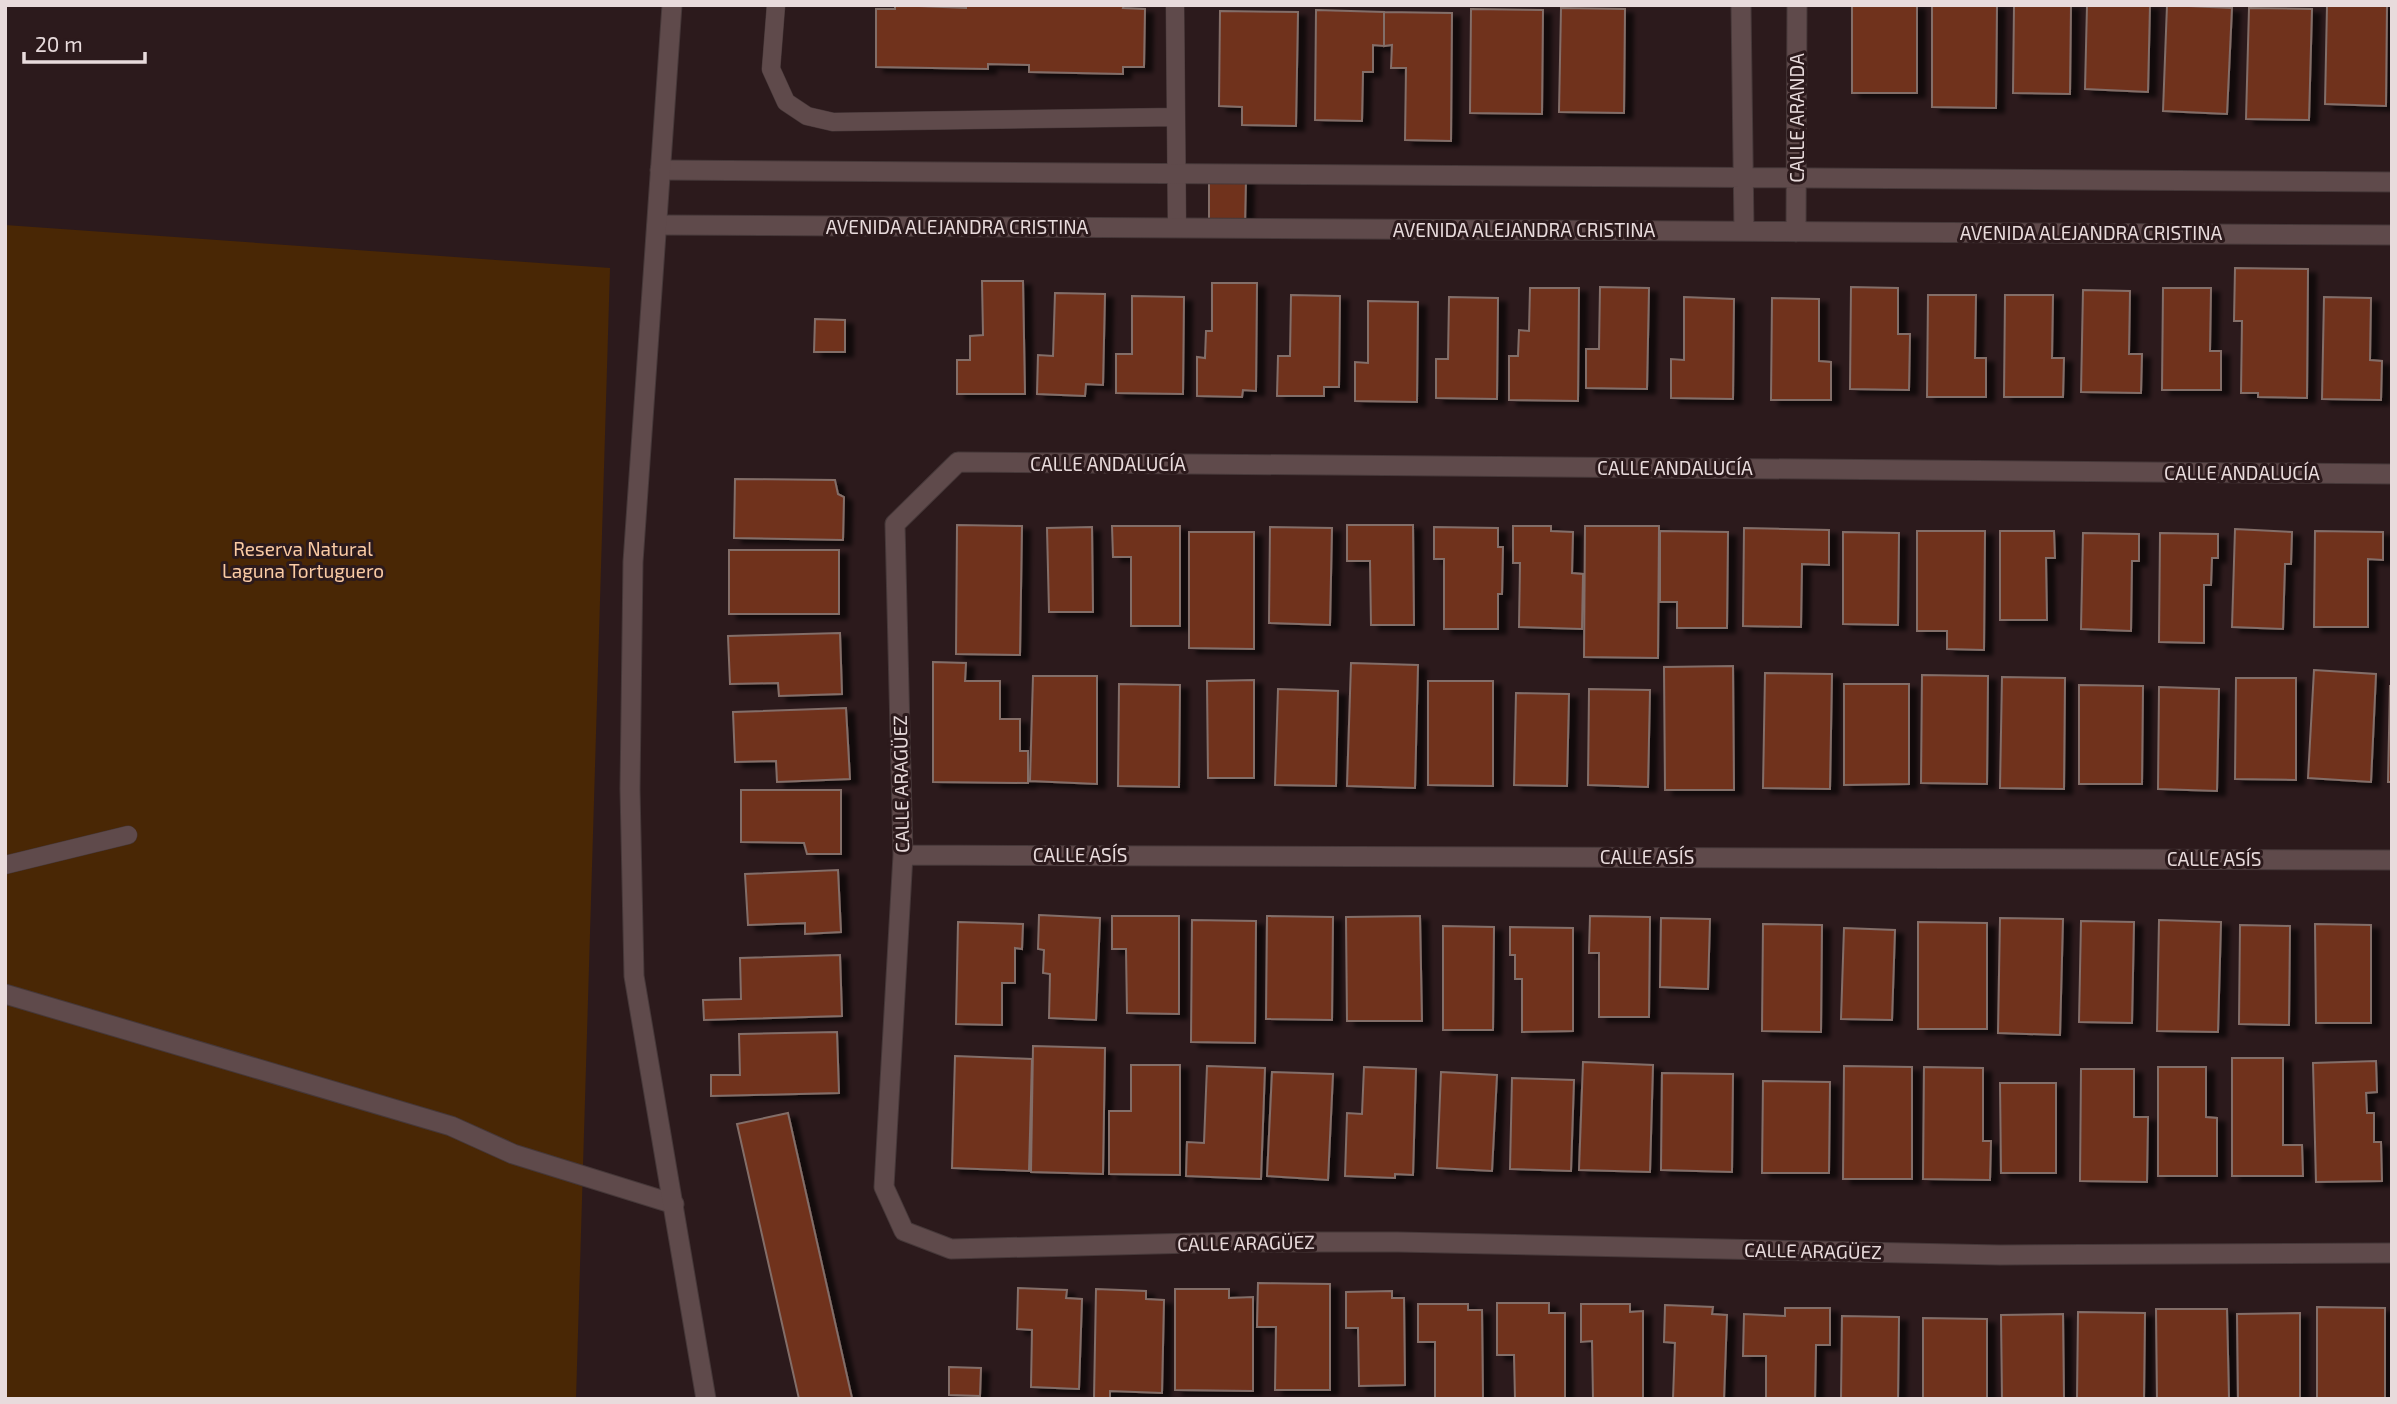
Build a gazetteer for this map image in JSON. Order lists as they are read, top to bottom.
{
  "streets": {
    "street": [
      "CALLE ARANDA",
      "AVENIDA ALEJANDRA CRISTINA",
      "CALLE ANDALUCÍA",
      "CALLE ARAGÜEZ",
      "CALLE ASÍS"
    ]
  },
  "crossings": [
    ["CALLE ARANDA", "AVENIDA ALEJANDRA CRISTINA"],
    ["CALLE ANDALUCÍA", "CALLE ARAGÜEZ"],
    ["CALLE ARAGÜEZ", "CALLE ASÍS"]
  ],
  "parks": ["Reserva Natural Laguna Tortuguero"],
  "scale_bar": "20 m"
}
